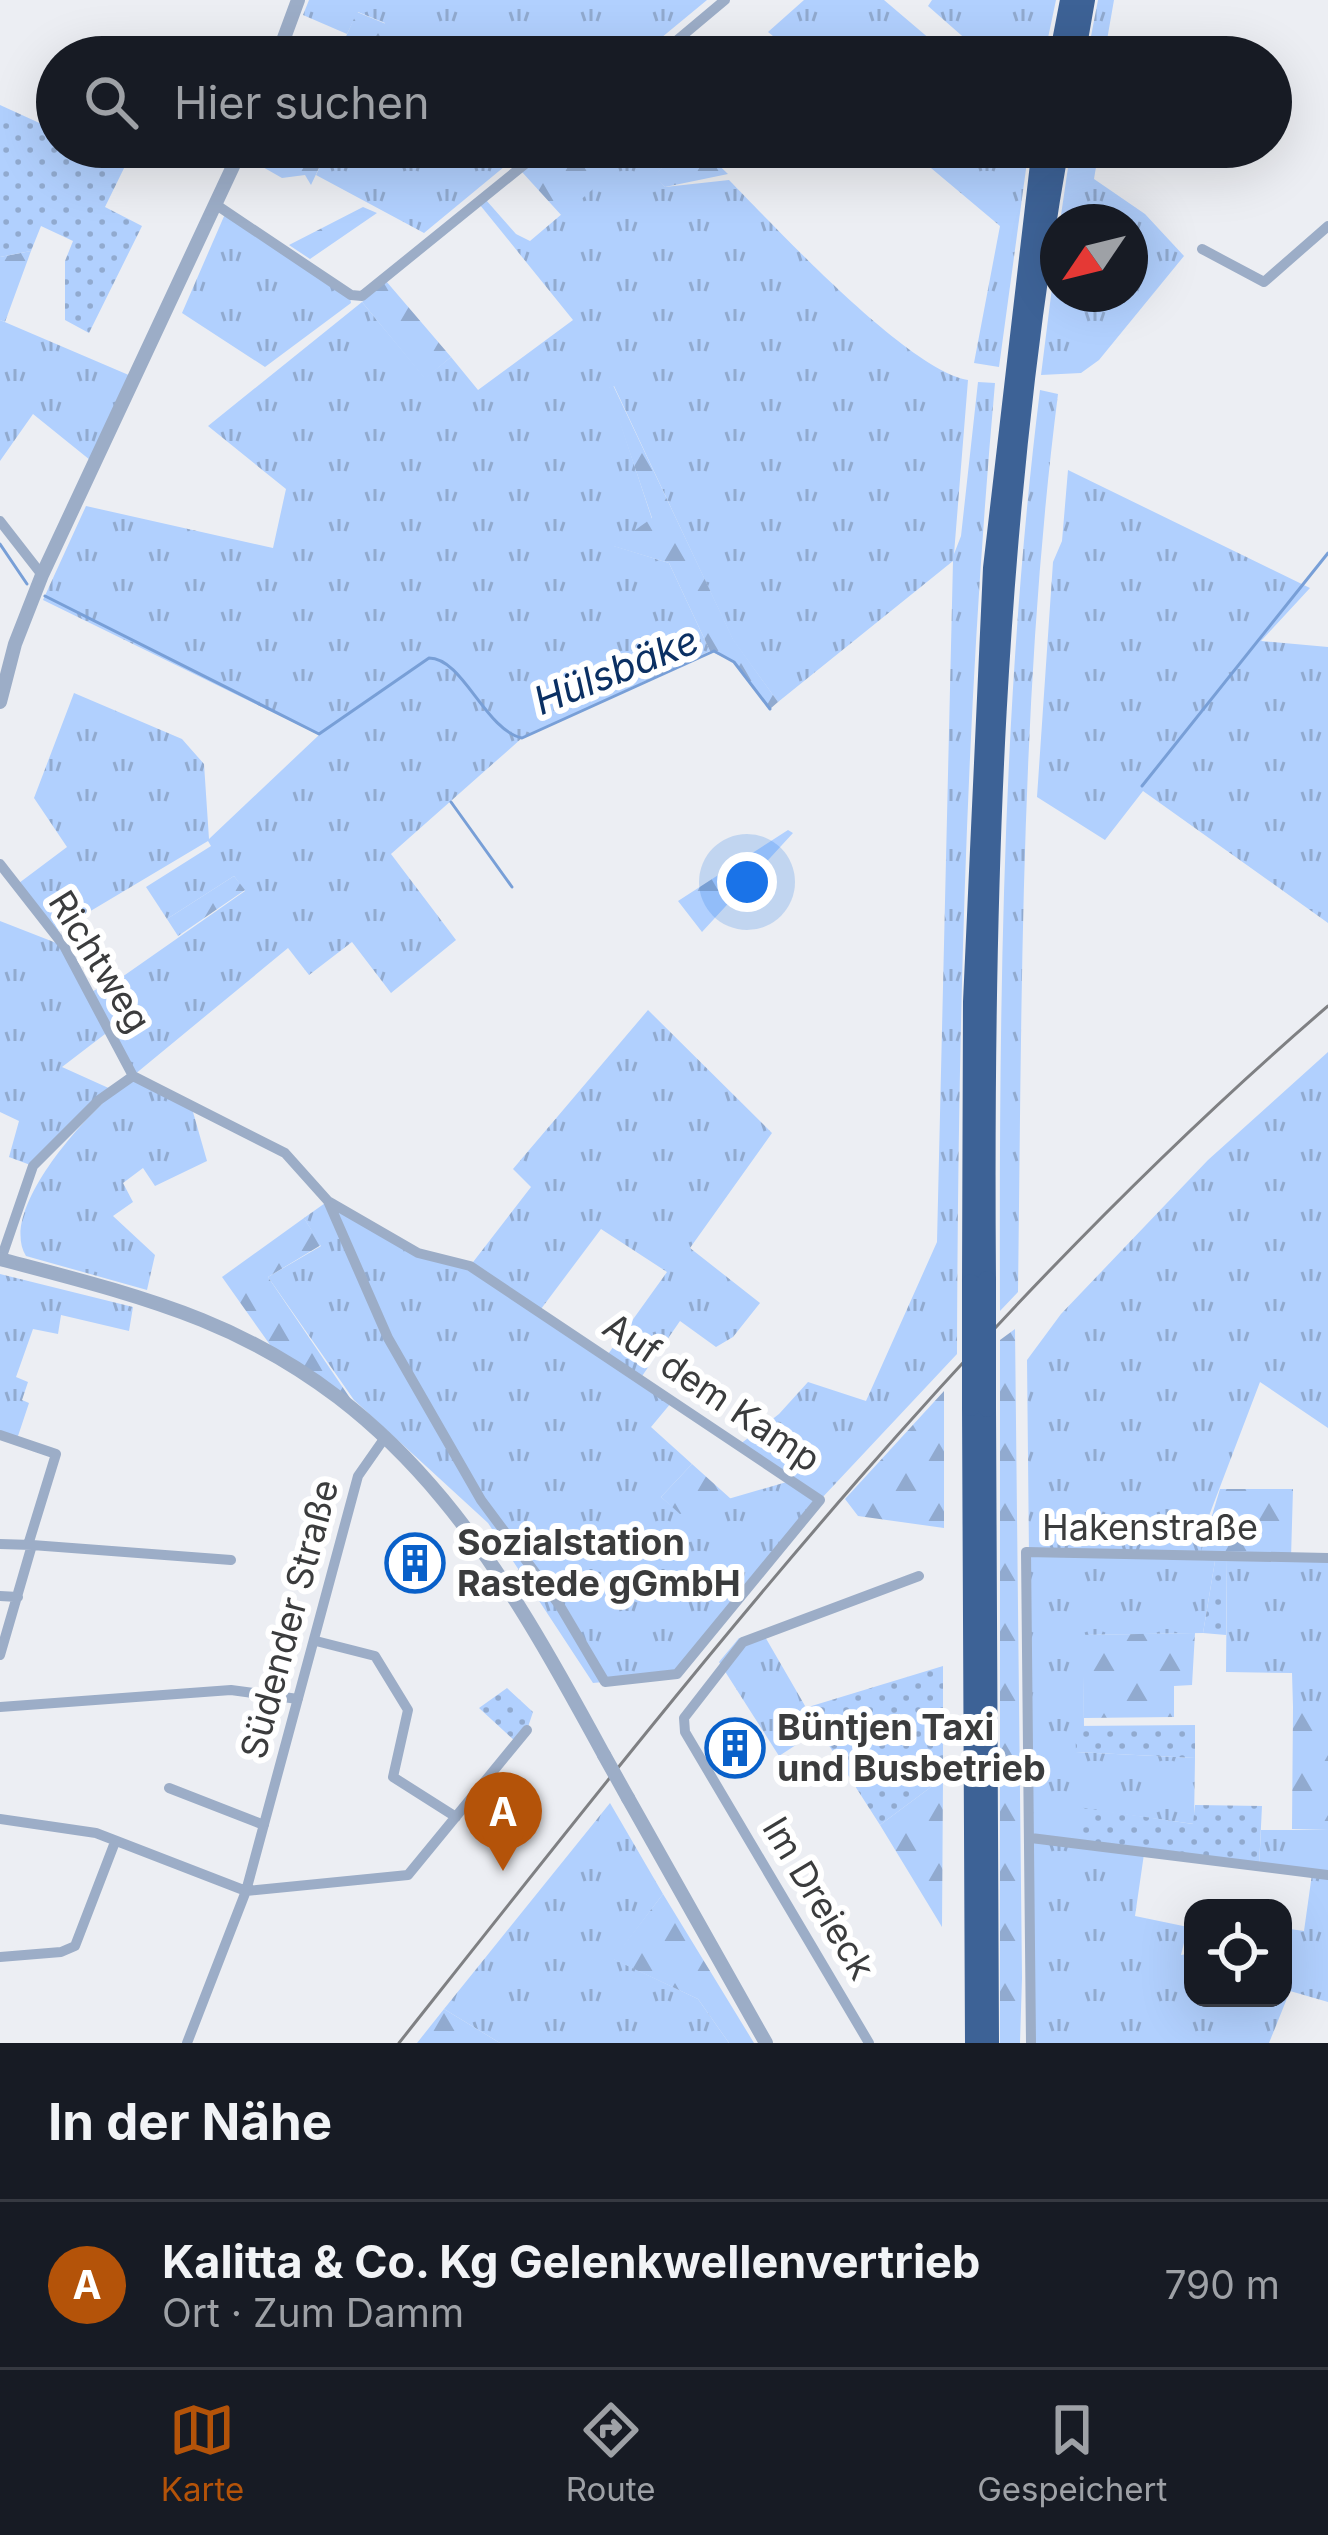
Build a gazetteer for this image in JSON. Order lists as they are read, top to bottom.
{
  "streets": {
    "street": [
      "Richtweg",
      "Auf dem Kamp",
      "Hakenstraße",
      "Südender Straße",
      "Im Dreieck"
    ]
  },
  "crossings": [
    ["Richtweg", "Auf dem Kamp"]
  ],
  "water": ["Hülsbäke"],
  "places": {
    "building": ["Sozialstation Rastede gGmbH", "Büntjen Taxi und Busbetrieb"]
  },
  "north": "bottom left",
  "page": {
    "search": "Hier suchen",
    "pins": "A",
    "heading": "In der Nähe",
    "list": [
      {
        "mark": "A",
        "name": "Kalitta & Co. Kg Gelenkwellenvertrieb",
        "note": "Ort · Zum Damm",
        "value": "790 m"
      }
    ],
    "nav": ["Karte", "Route", "Gespeichert"]
  }
}
